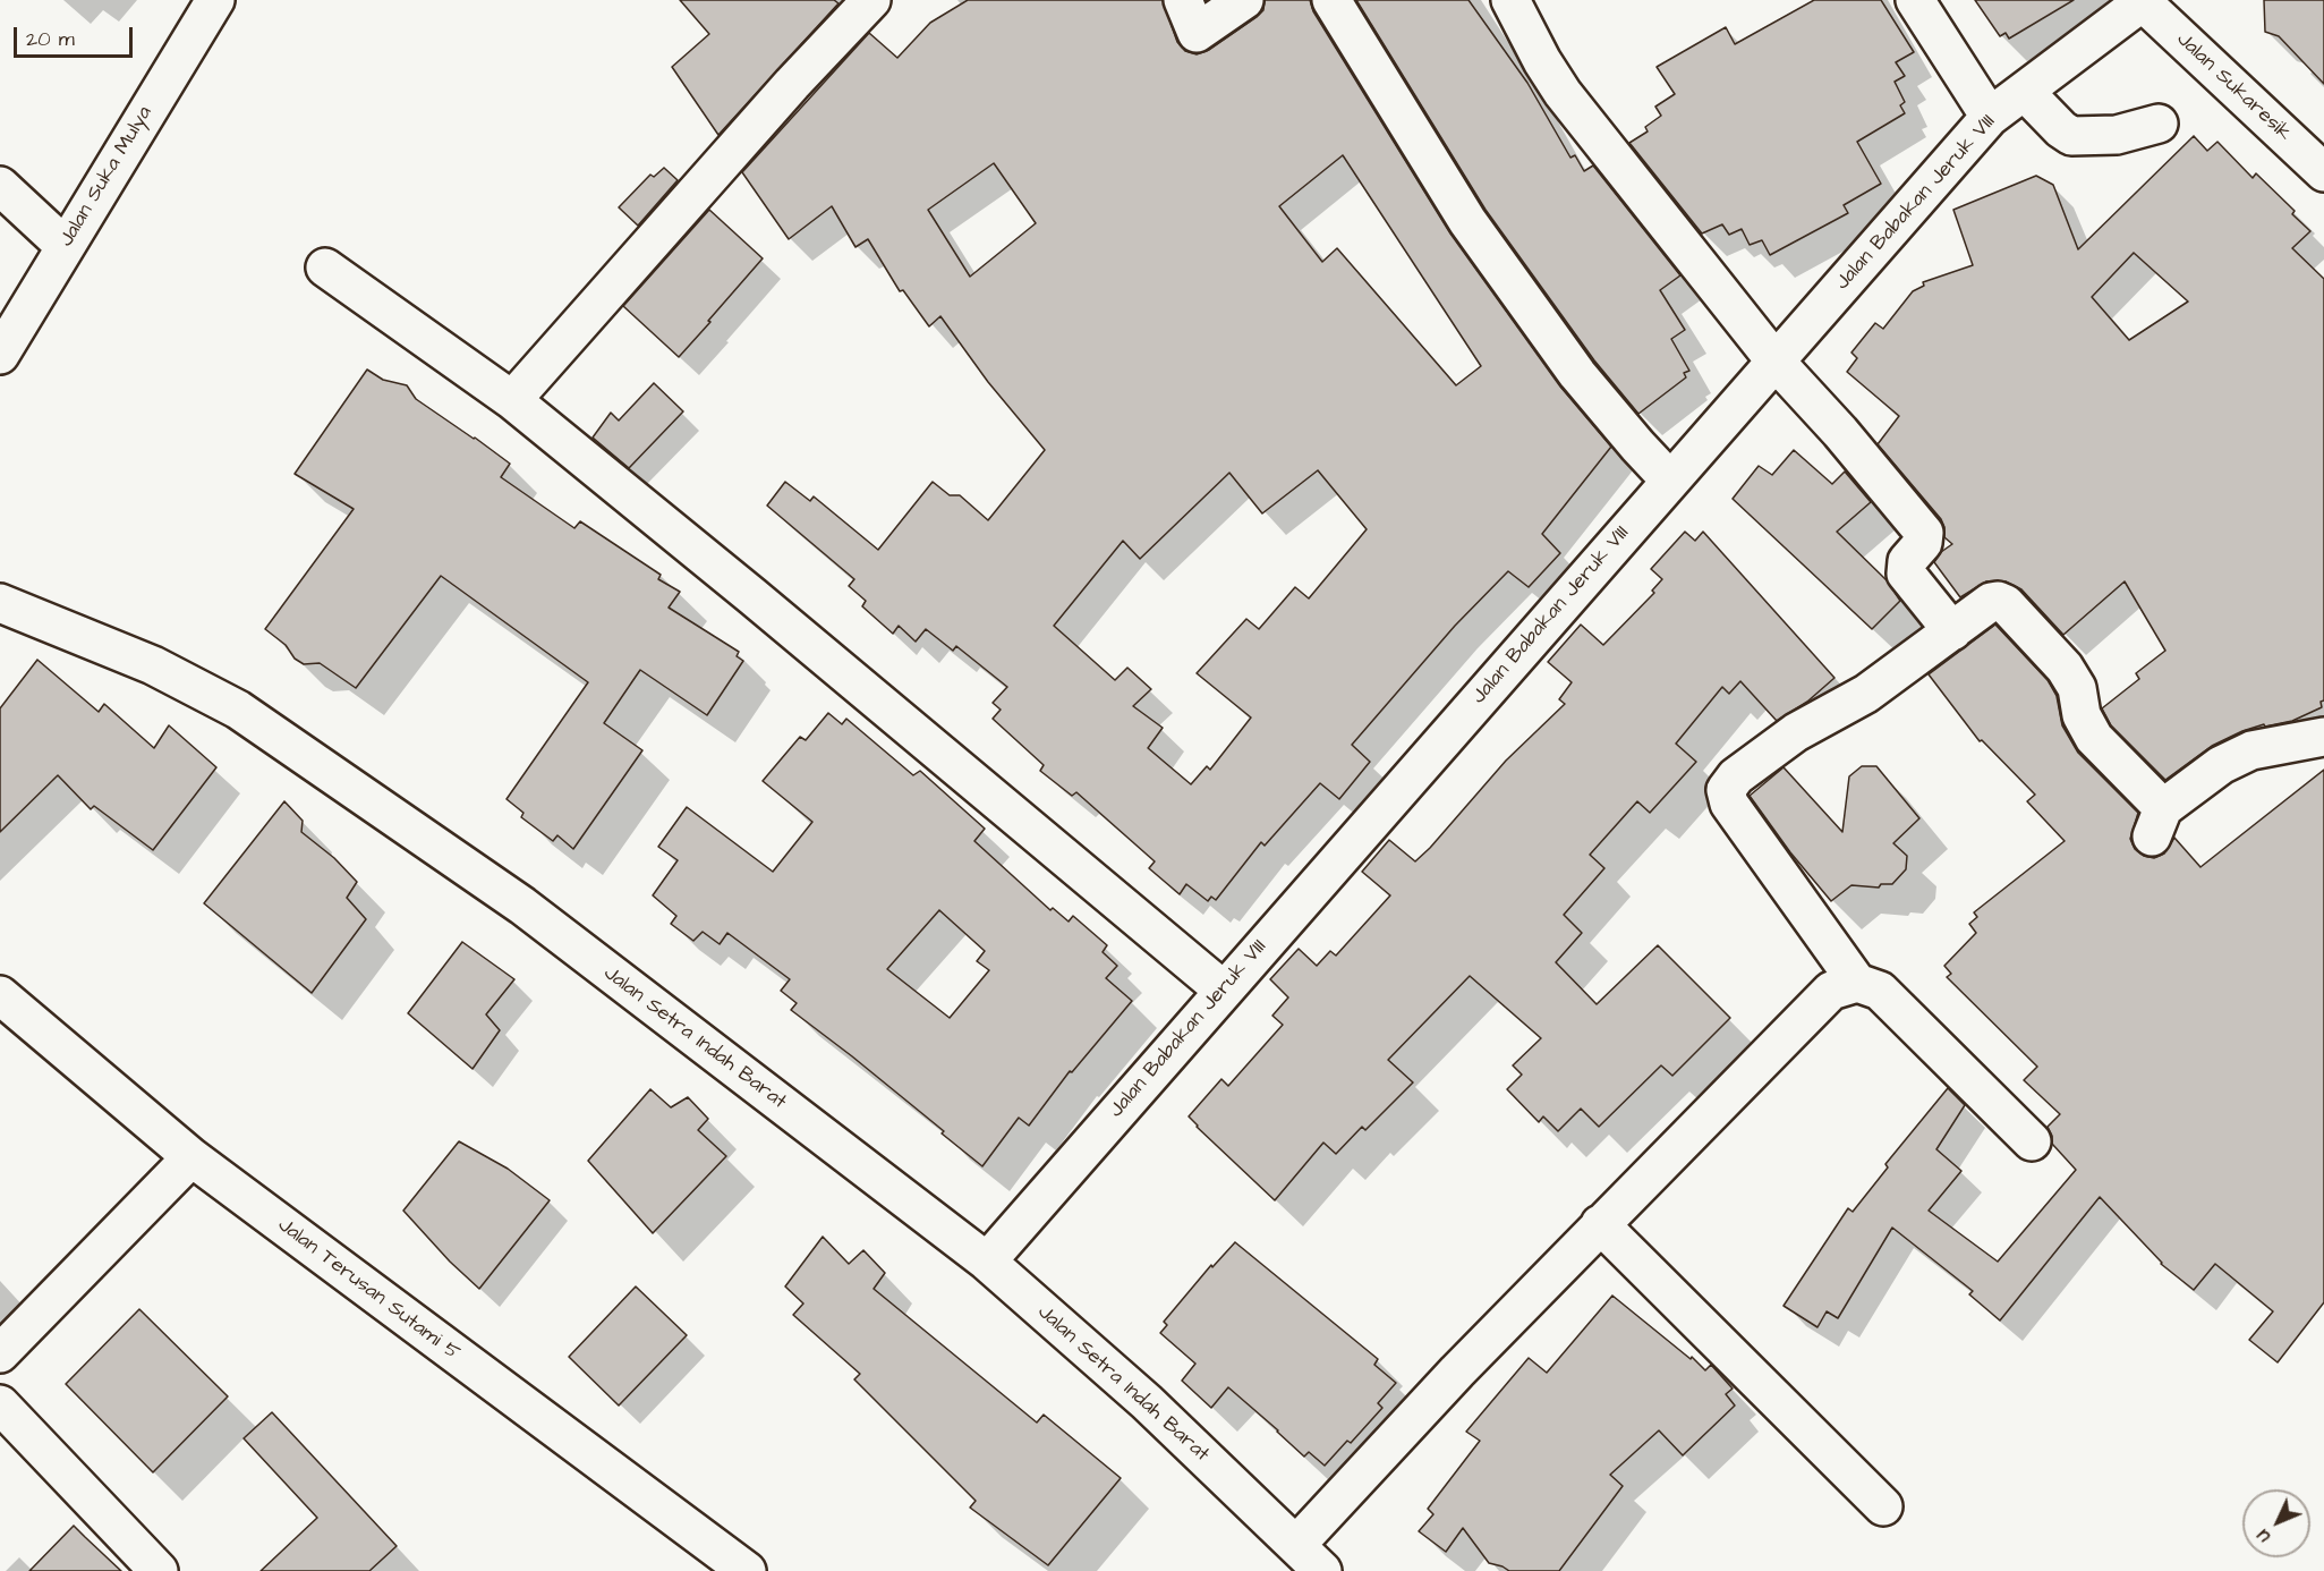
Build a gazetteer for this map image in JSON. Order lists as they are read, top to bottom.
{
  "streets": {
    "street": [
      "Jalan Sukaresik",
      "Jalan Suka Mulya",
      "Jalan Babakan Jeruk VIII",
      "Jalan Setra Indah Barat",
      "Jalan Terusan Sutami 5"
    ]
  },
  "crossings": [
    ["Jalan Sukaresik", "Jalan Babakan Jeruk VIII"],
    ["Jalan Babakan Jeruk VIII", "Jalan Setra Indah Barat"]
  ],
  "scale_bar": "20 m",
  "north": "bottom left"
}
